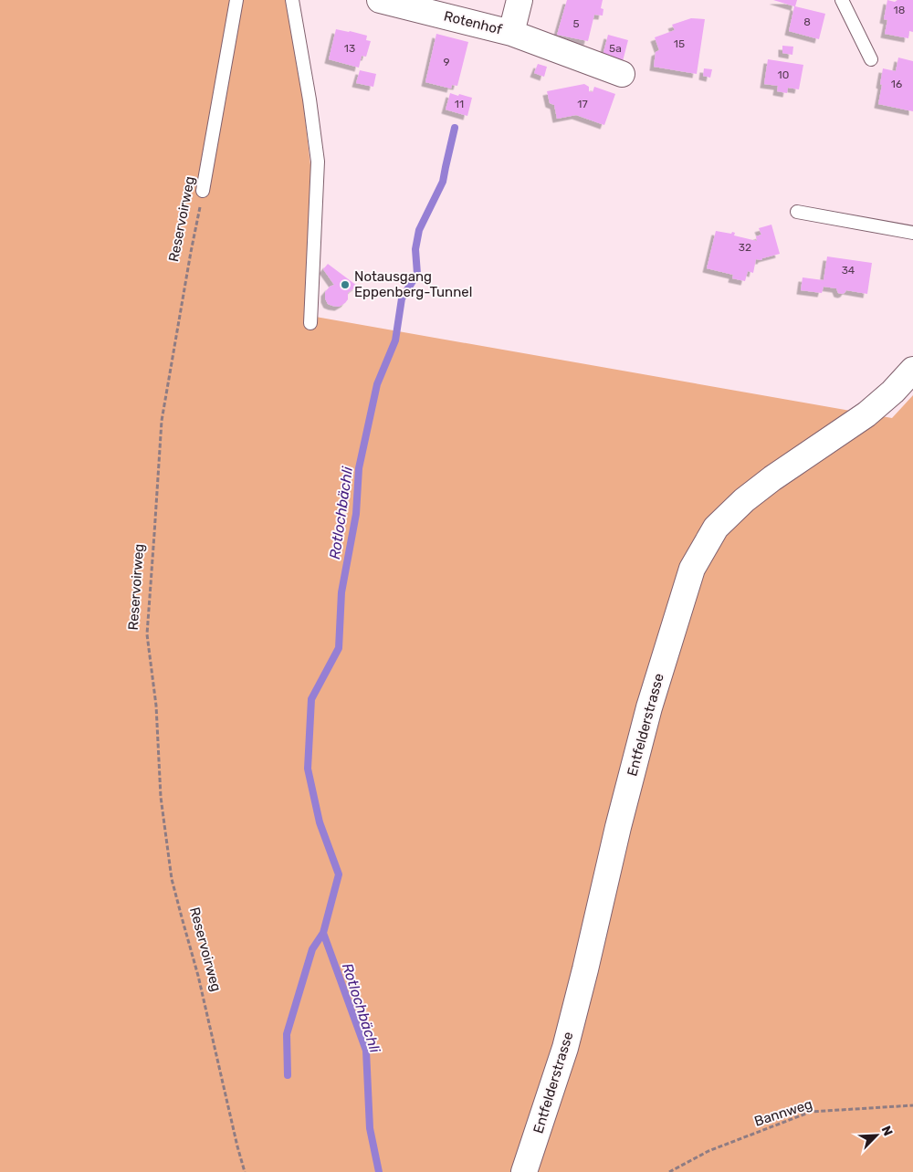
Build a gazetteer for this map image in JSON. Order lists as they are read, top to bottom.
{
  "streets": {
    "street": ["Rotenhof", "Entfelderstrasse"],
    "lane": ["Reservoirweg"],
    "path": ["Bannweg"]
  },
  "water": ["Rotlochbächli"],
  "places": ["Notausgang Eppenberg-Tunnel"],
  "house_numbers": [
    "18",
    "8",
    "5",
    "15",
    "13",
    "5a",
    "9",
    "10",
    "16",
    "11",
    "17",
    "32",
    "34"
  ],
  "north": "top right"
}
